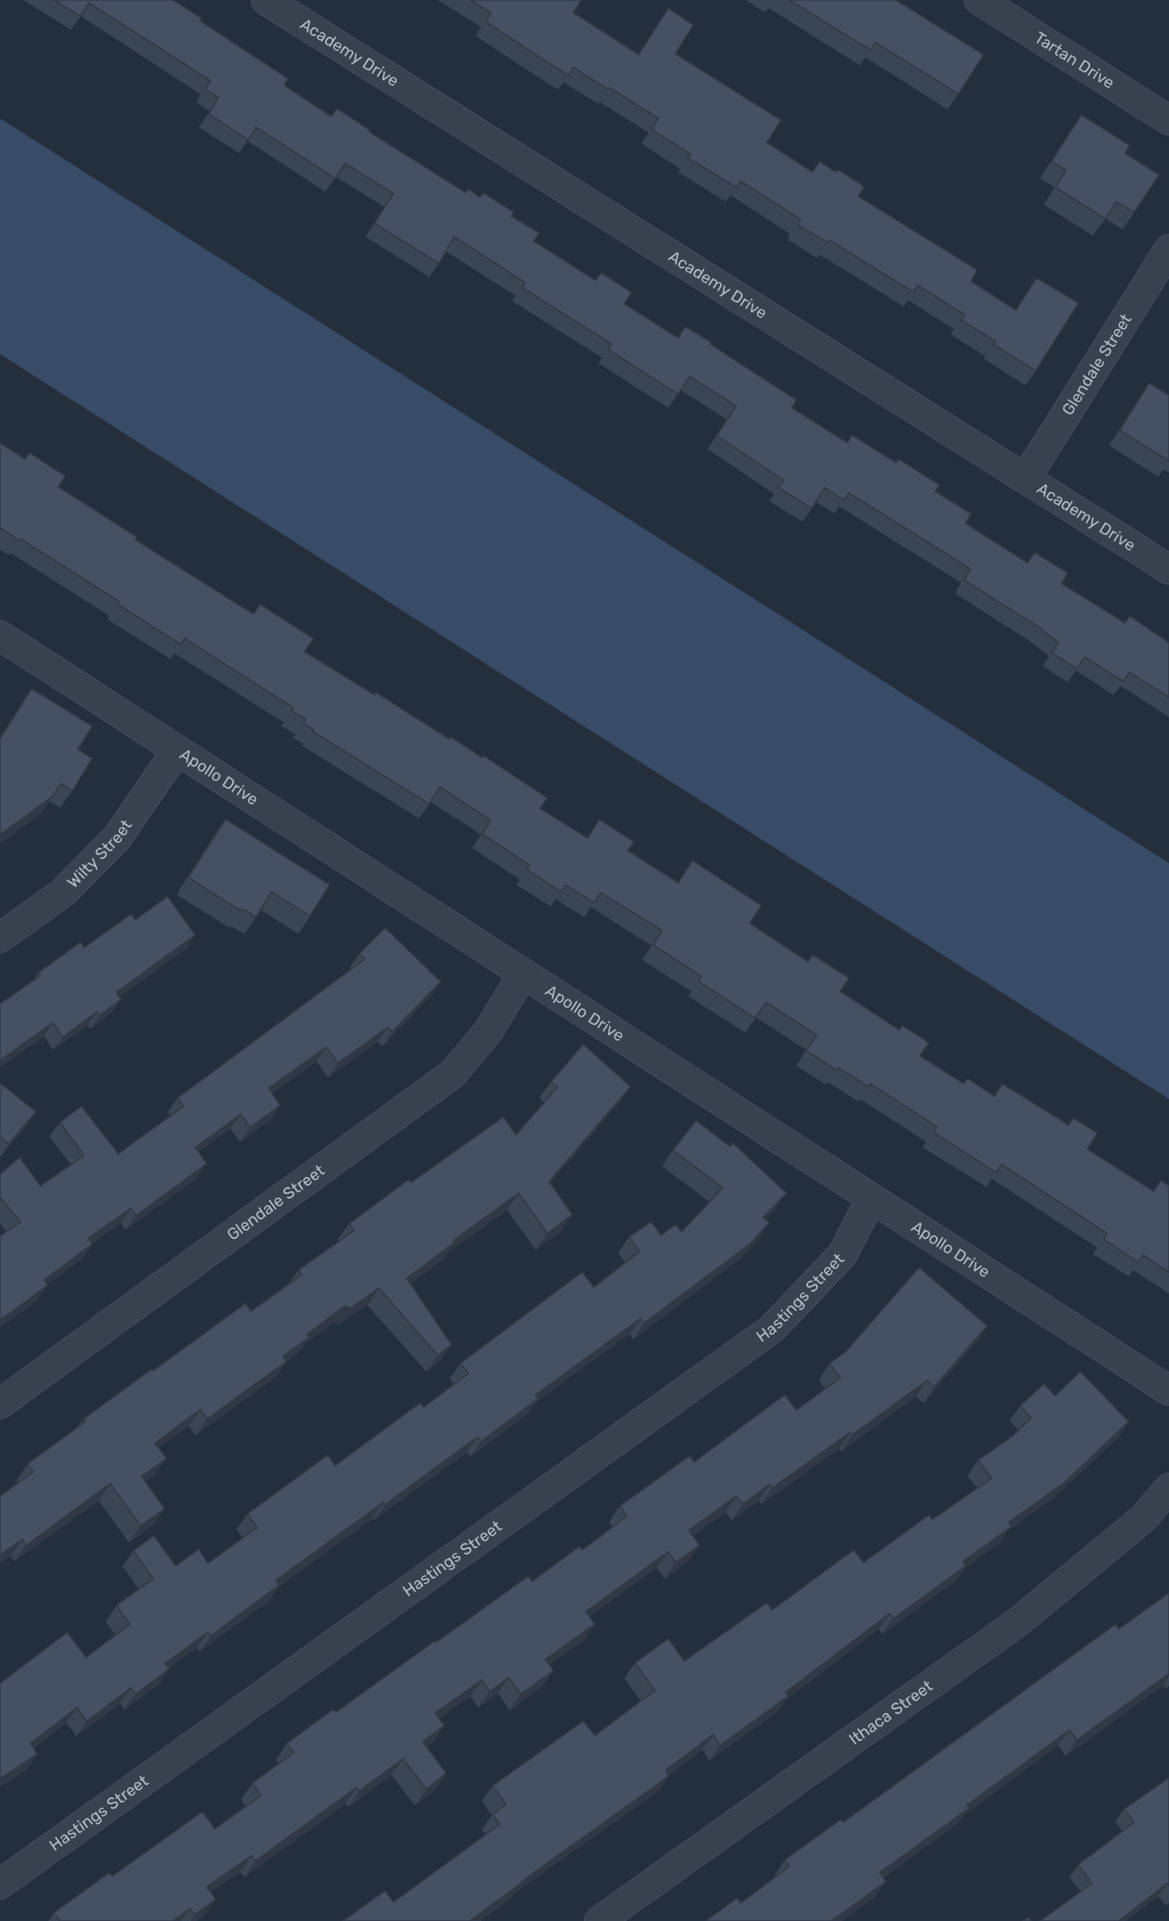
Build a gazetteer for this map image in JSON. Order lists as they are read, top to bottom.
{
  "streets": {
    "street": [
      "Academy Drive",
      "Tartan Drive",
      "Glendale Street",
      "Apollo Drive",
      "Wilty Street",
      "Hastings Street",
      "Ithaca Street"
    ]
  },
  "crossings": [
    ["Academy Drive", "Glendale Street"],
    ["Glendale Street", "Apollo Drive"],
    ["Apollo Drive", "Wilty Street"],
    ["Apollo Drive", "Hastings Street"]
  ]
}
